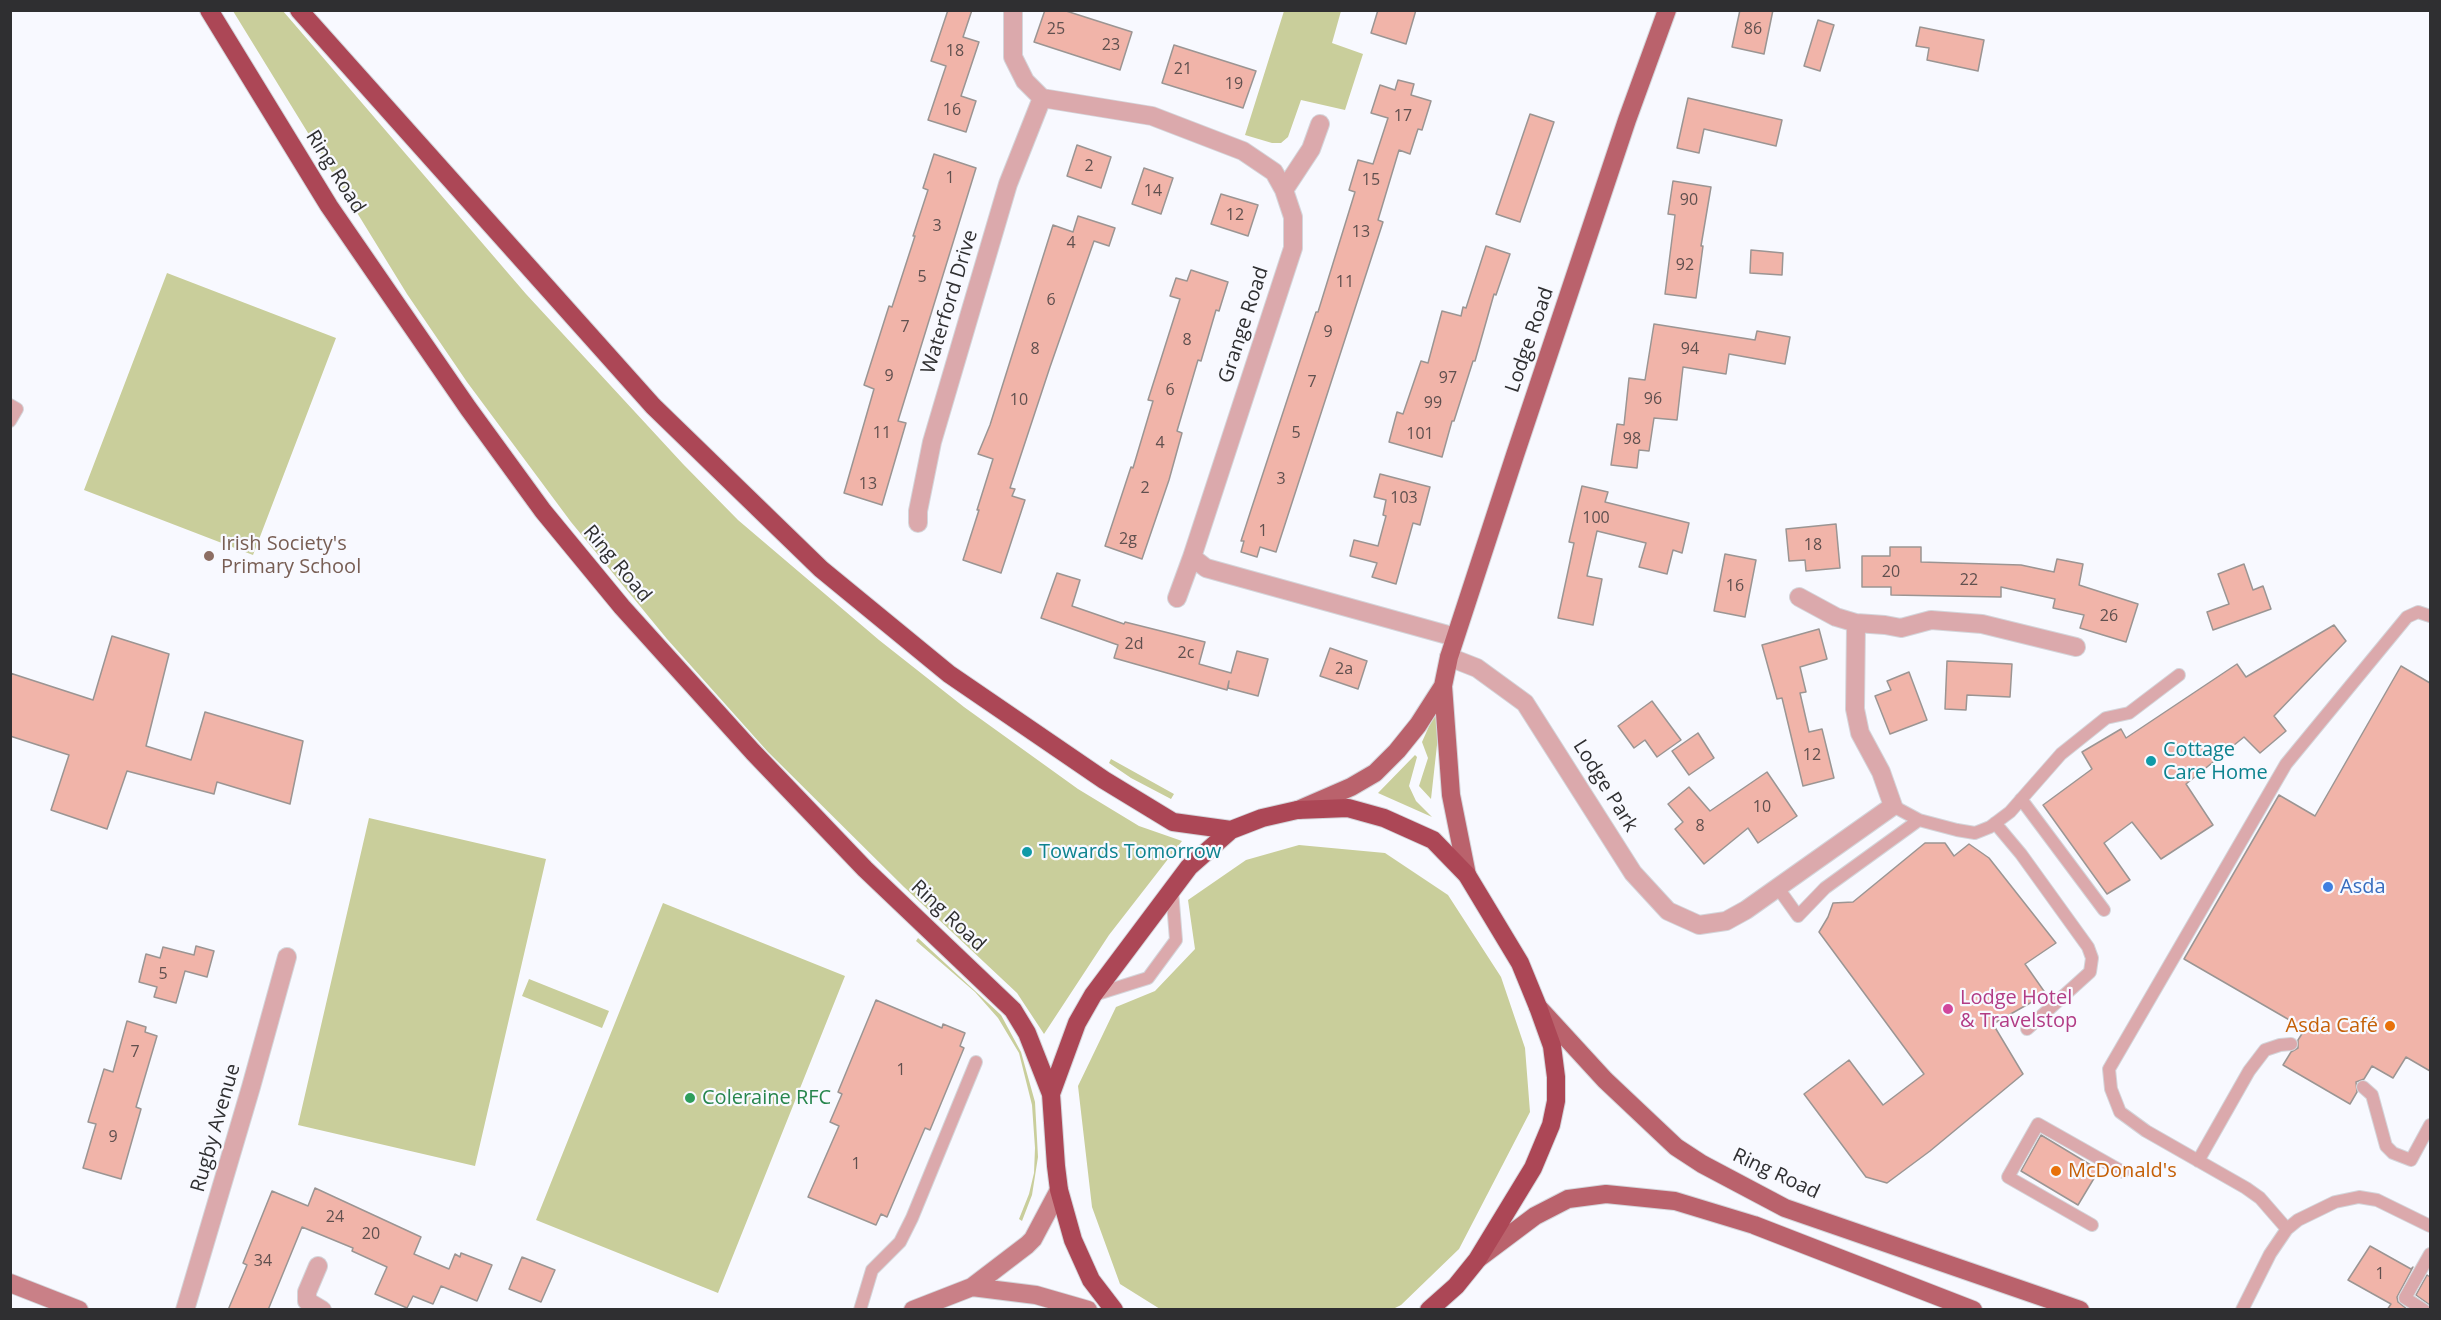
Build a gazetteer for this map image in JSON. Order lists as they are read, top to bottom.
{
  "streets": {
    "highway": ["Ring Road"],
    "main road": ["Lodge Road"],
    "street": [
      "Waterford Drive",
      "Grange Road",
      "Lodge Park",
      "Rugby Avenue"
    ]
  },
  "crossings": [
    ["Waterford Drive", "Grange Road"],
    ["Lodge Road", "Lodge Park"]
  ],
  "places": [
    "Irish Society's Primary School",
    "Cottage Care Home",
    "Towards Tomorrow",
    "Asda",
    "Lodge Hotel & Travelstop",
    "Asda Café",
    "Coleraine RFC",
    "McDonald's"
  ],
  "house_numbers": [
    "25",
    "86",
    "23",
    "18",
    "21",
    "19",
    "16",
    "17",
    "2",
    "1",
    "15",
    "14",
    "90",
    "12",
    "3",
    "13",
    "4",
    "92",
    "5",
    "11",
    "6",
    "7",
    "9",
    "8",
    "8",
    "94",
    "9",
    "97",
    "7",
    "6",
    "96",
    "10",
    "99",
    "11",
    "5",
    "101",
    "98",
    "4",
    "3",
    "13",
    "2",
    "103",
    "100",
    "1",
    "2g",
    "18",
    "20",
    "22",
    "16",
    "26",
    "2d",
    "2c",
    "2a",
    "12",
    "10",
    "8",
    "5",
    "7",
    "1",
    "9",
    "1",
    "24",
    "20",
    "34",
    "1"
  ]
}
